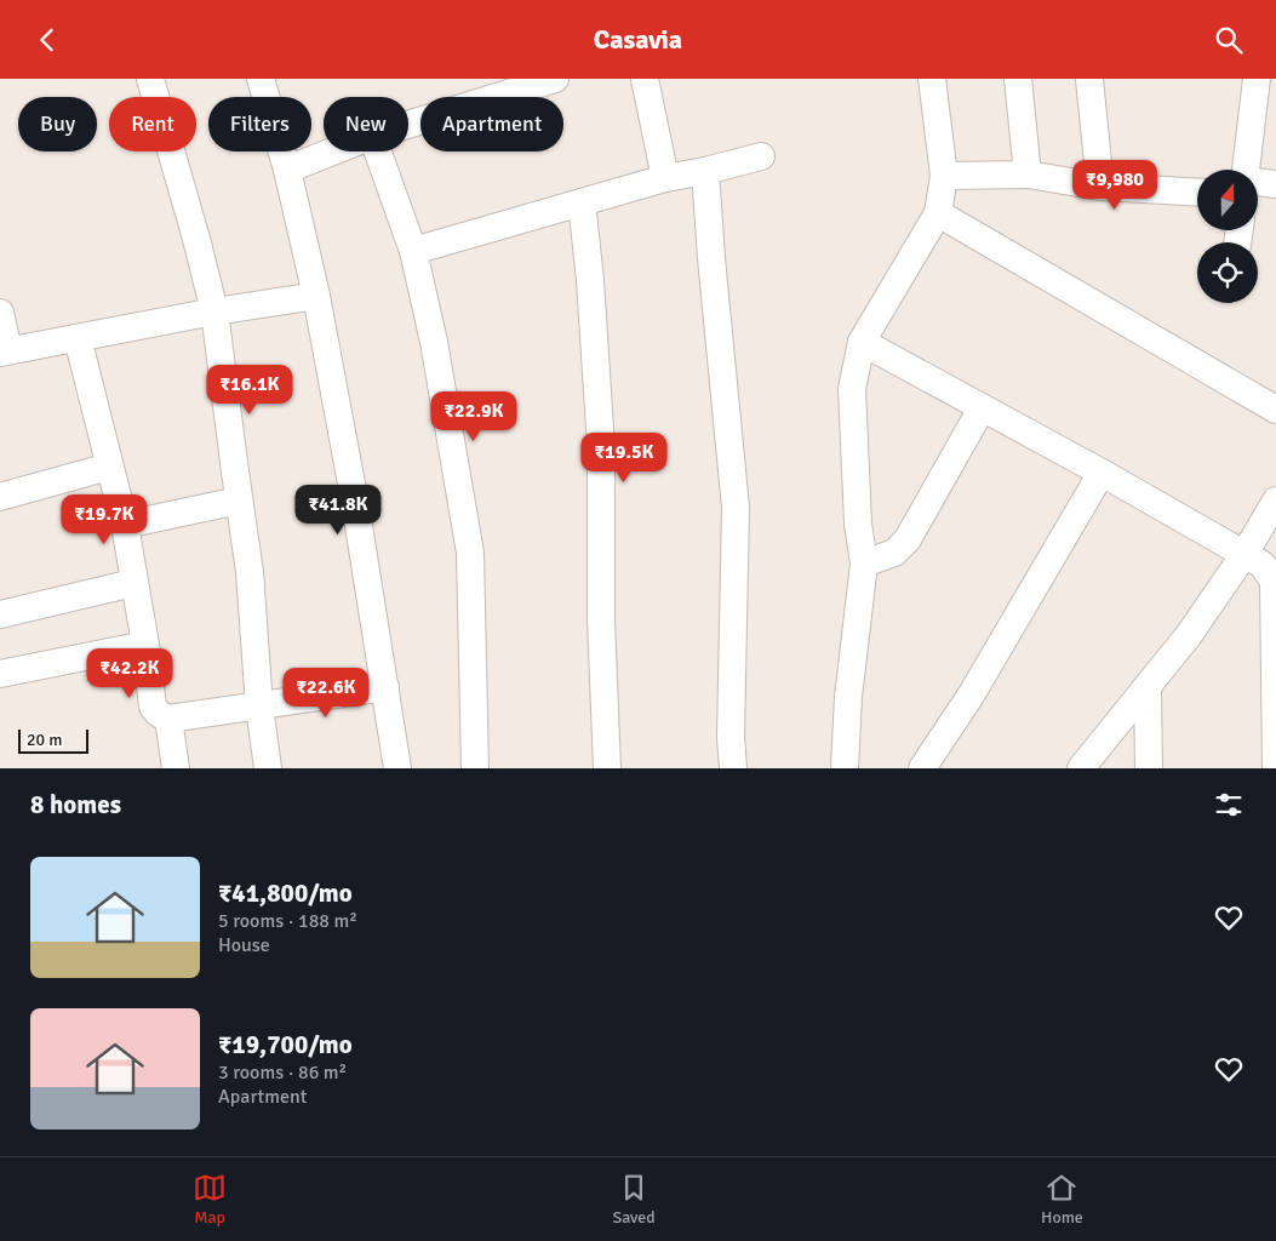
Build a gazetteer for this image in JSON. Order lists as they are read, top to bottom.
{
  "scale_bar": "20 m",
  "north": "top",
  "page": {
    "header": "Casavia",
    "chip": [
      "Buy",
      "Rent",
      "Filters",
      "New",
      "Apartment"
    ],
    "price": [
      "₹9,980",
      "₹16.1K",
      "₹22.9K",
      "₹19.5K",
      "₹41.8K",
      "₹19.7K",
      "₹42.2K",
      "₹22.6K"
    ],
    "scale": "20 m",
    "heading": "8 homes",
    "list": [
      {
        "name": "₹41,800/mo",
        "note": "5 rooms · 188 m² · House"
      },
      {
        "name": "₹19,700/mo",
        "note": "3 rooms · 86 m² · Apartment"
      }
    ],
    "tabs": ["Map", "Saved", "Home"]
  }
}
